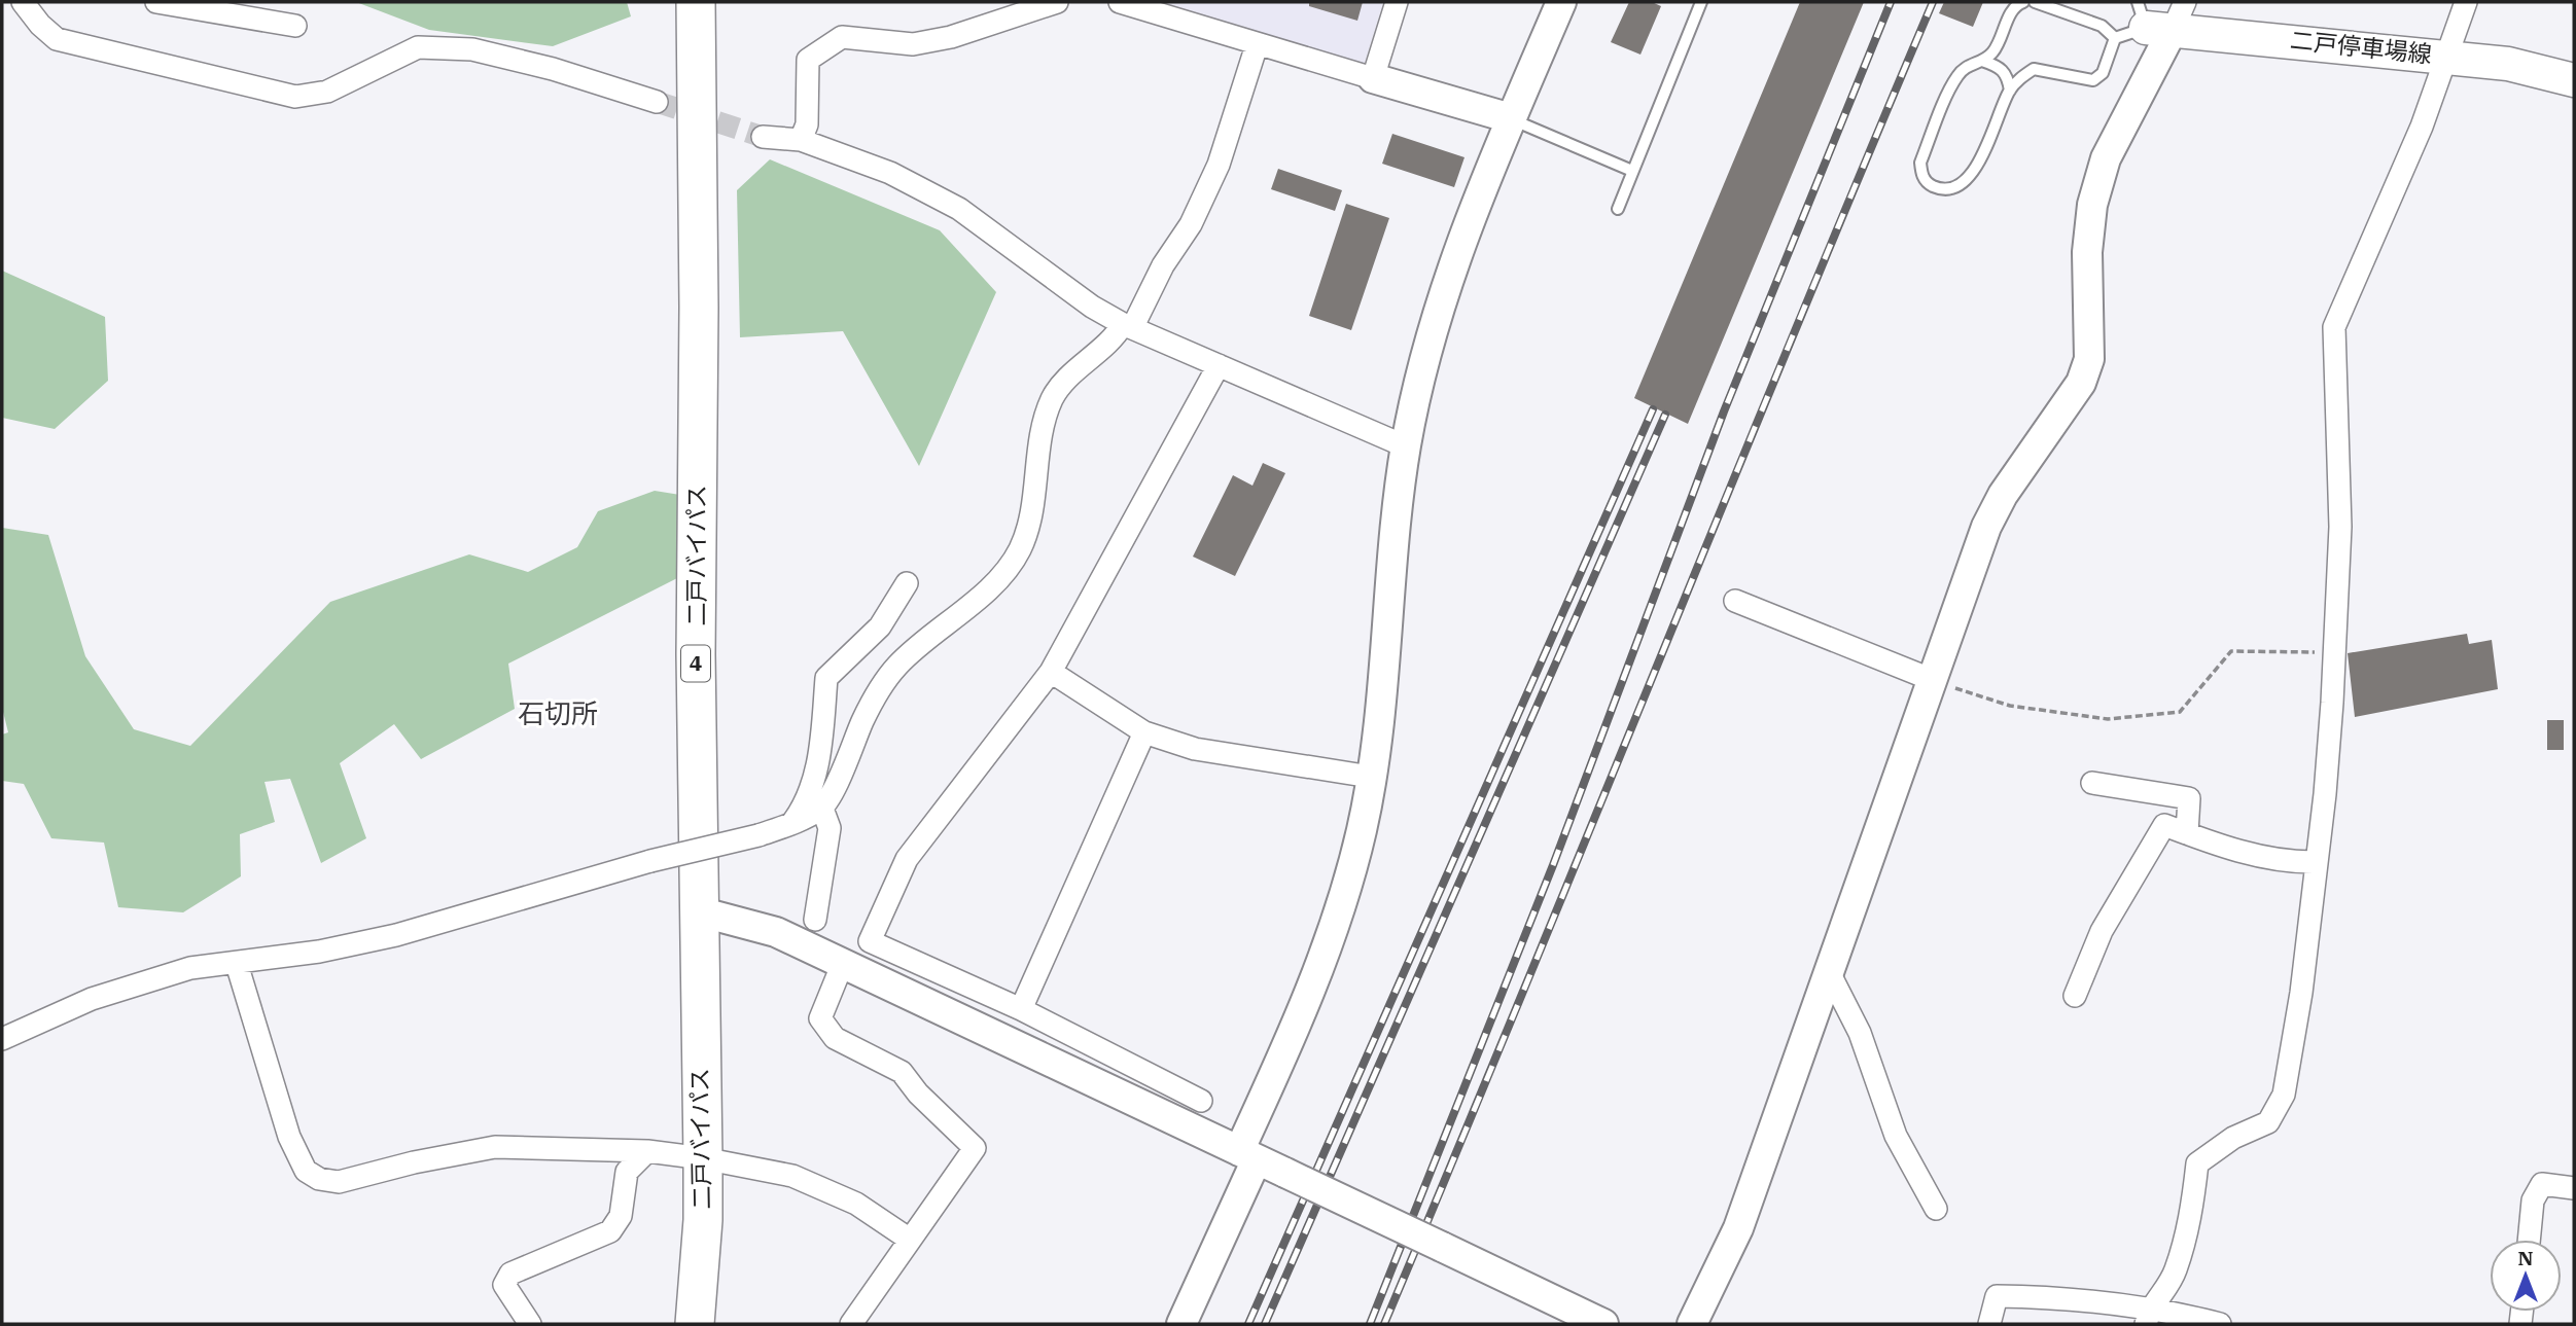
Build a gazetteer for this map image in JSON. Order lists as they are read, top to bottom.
{
  "streets": {
    "highway": ["二戸バイパス", "4"],
    "main road": ["二戸停車場線"]
  },
  "districts": ["石切所"],
  "north": "top"
}
